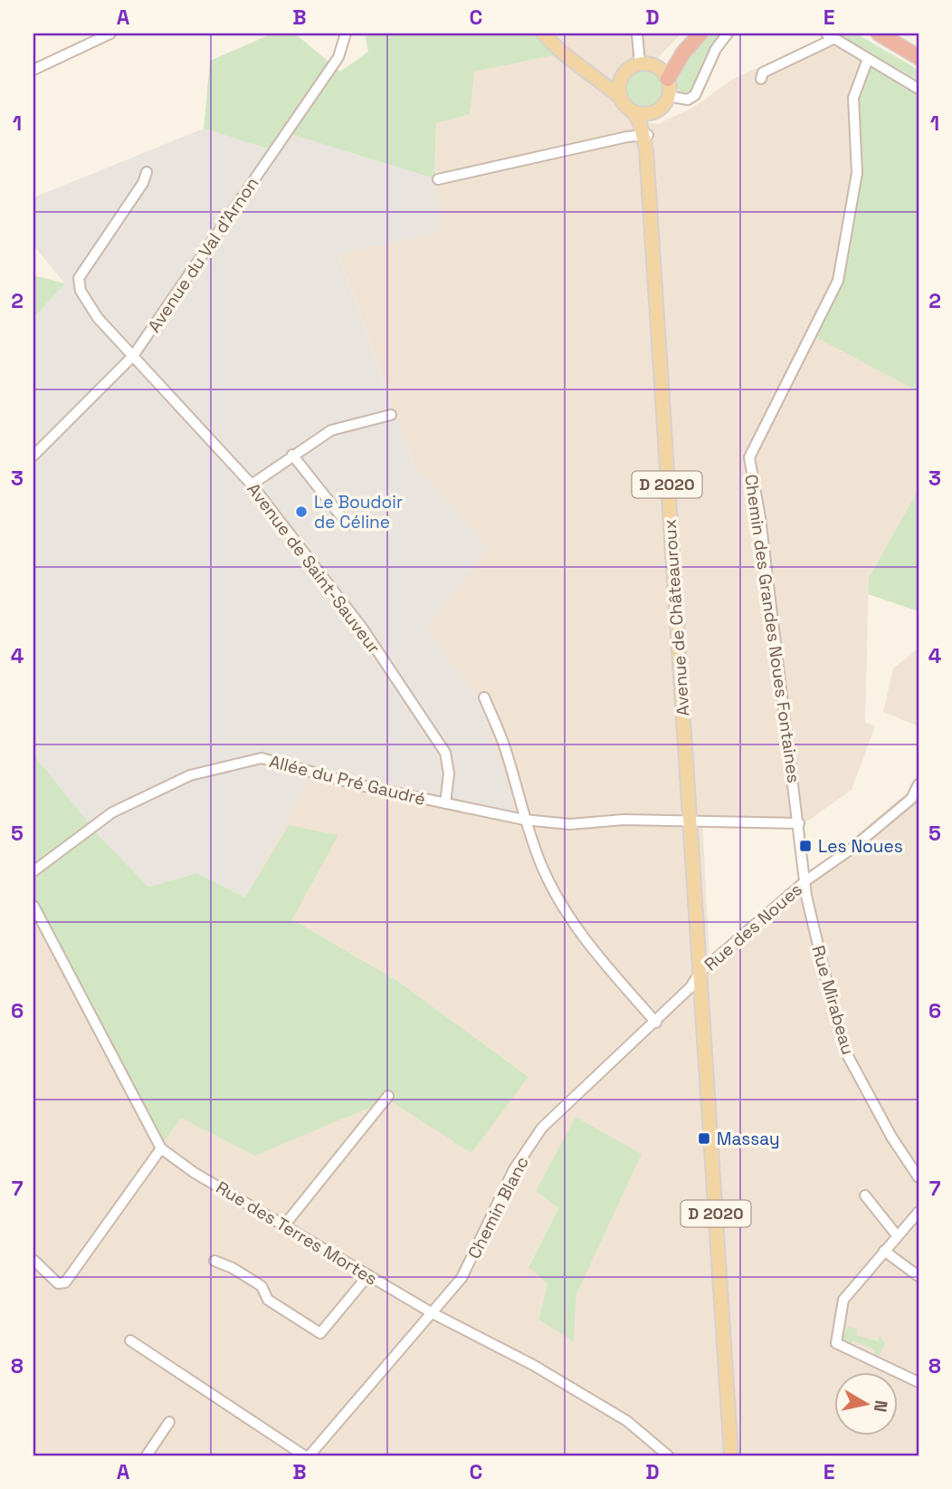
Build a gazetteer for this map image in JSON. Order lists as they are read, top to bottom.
{
  "streets": {
    "main road": ["D 2020", "Avenue de Châteauroux"],
    "street": [
      "Avenue du Val d’Arnon",
      "Avenue de Saint-Sauveur",
      "Chemin des Grandes Noues Fontaines",
      "Allée du Pré Gaudré",
      "Rue des Noues",
      "Rue Mirabeau",
      "Chemin Blanc",
      "Rue des Terres Mortes"
    ]
  },
  "crossings": [
    ["Avenue du Val d’Arnon", "Avenue de Saint-Sauveur"],
    ["D 2020", "Avenue de Châteauroux"],
    ["D 2020", "Rue des Noues"],
    ["D 2020", "Chemin Blanc"],
    ["Avenue de Saint-Sauveur", "Allée du Pré Gaudré"],
    ["Avenue de Châteauroux", "Allée du Pré Gaudré"],
    ["Avenue de Châteauroux", "Rue des Noues"],
    ["Avenue de Châteauroux", "Chemin Blanc"],
    ["Chemin des Grandes Noues Fontaines", "Allée du Pré Gaudré"],
    ["Chemin des Grandes Noues Fontaines", "Rue des Noues"],
    ["Chemin des Grandes Noues Fontaines", "Rue Mirabeau"],
    ["Rue des Noues", "Rue Mirabeau"],
    ["Rue des Noues", "Chemin Blanc"],
    ["Chemin Blanc", "Rue des Terres Mortes"]
  ],
  "places": {
    "other": ["Le Boudoir de Céline"],
    "transit": ["Les Noues", "Massay"]
  },
  "north": "right",
  "grid": {
    "columns": [
      "A",
      "B",
      "C",
      "D",
      "E"
    ],
    "rows": [
      "1",
      "2",
      "3",
      "4",
      "5",
      "6",
      "7",
      "8"
    ]
  }
}
